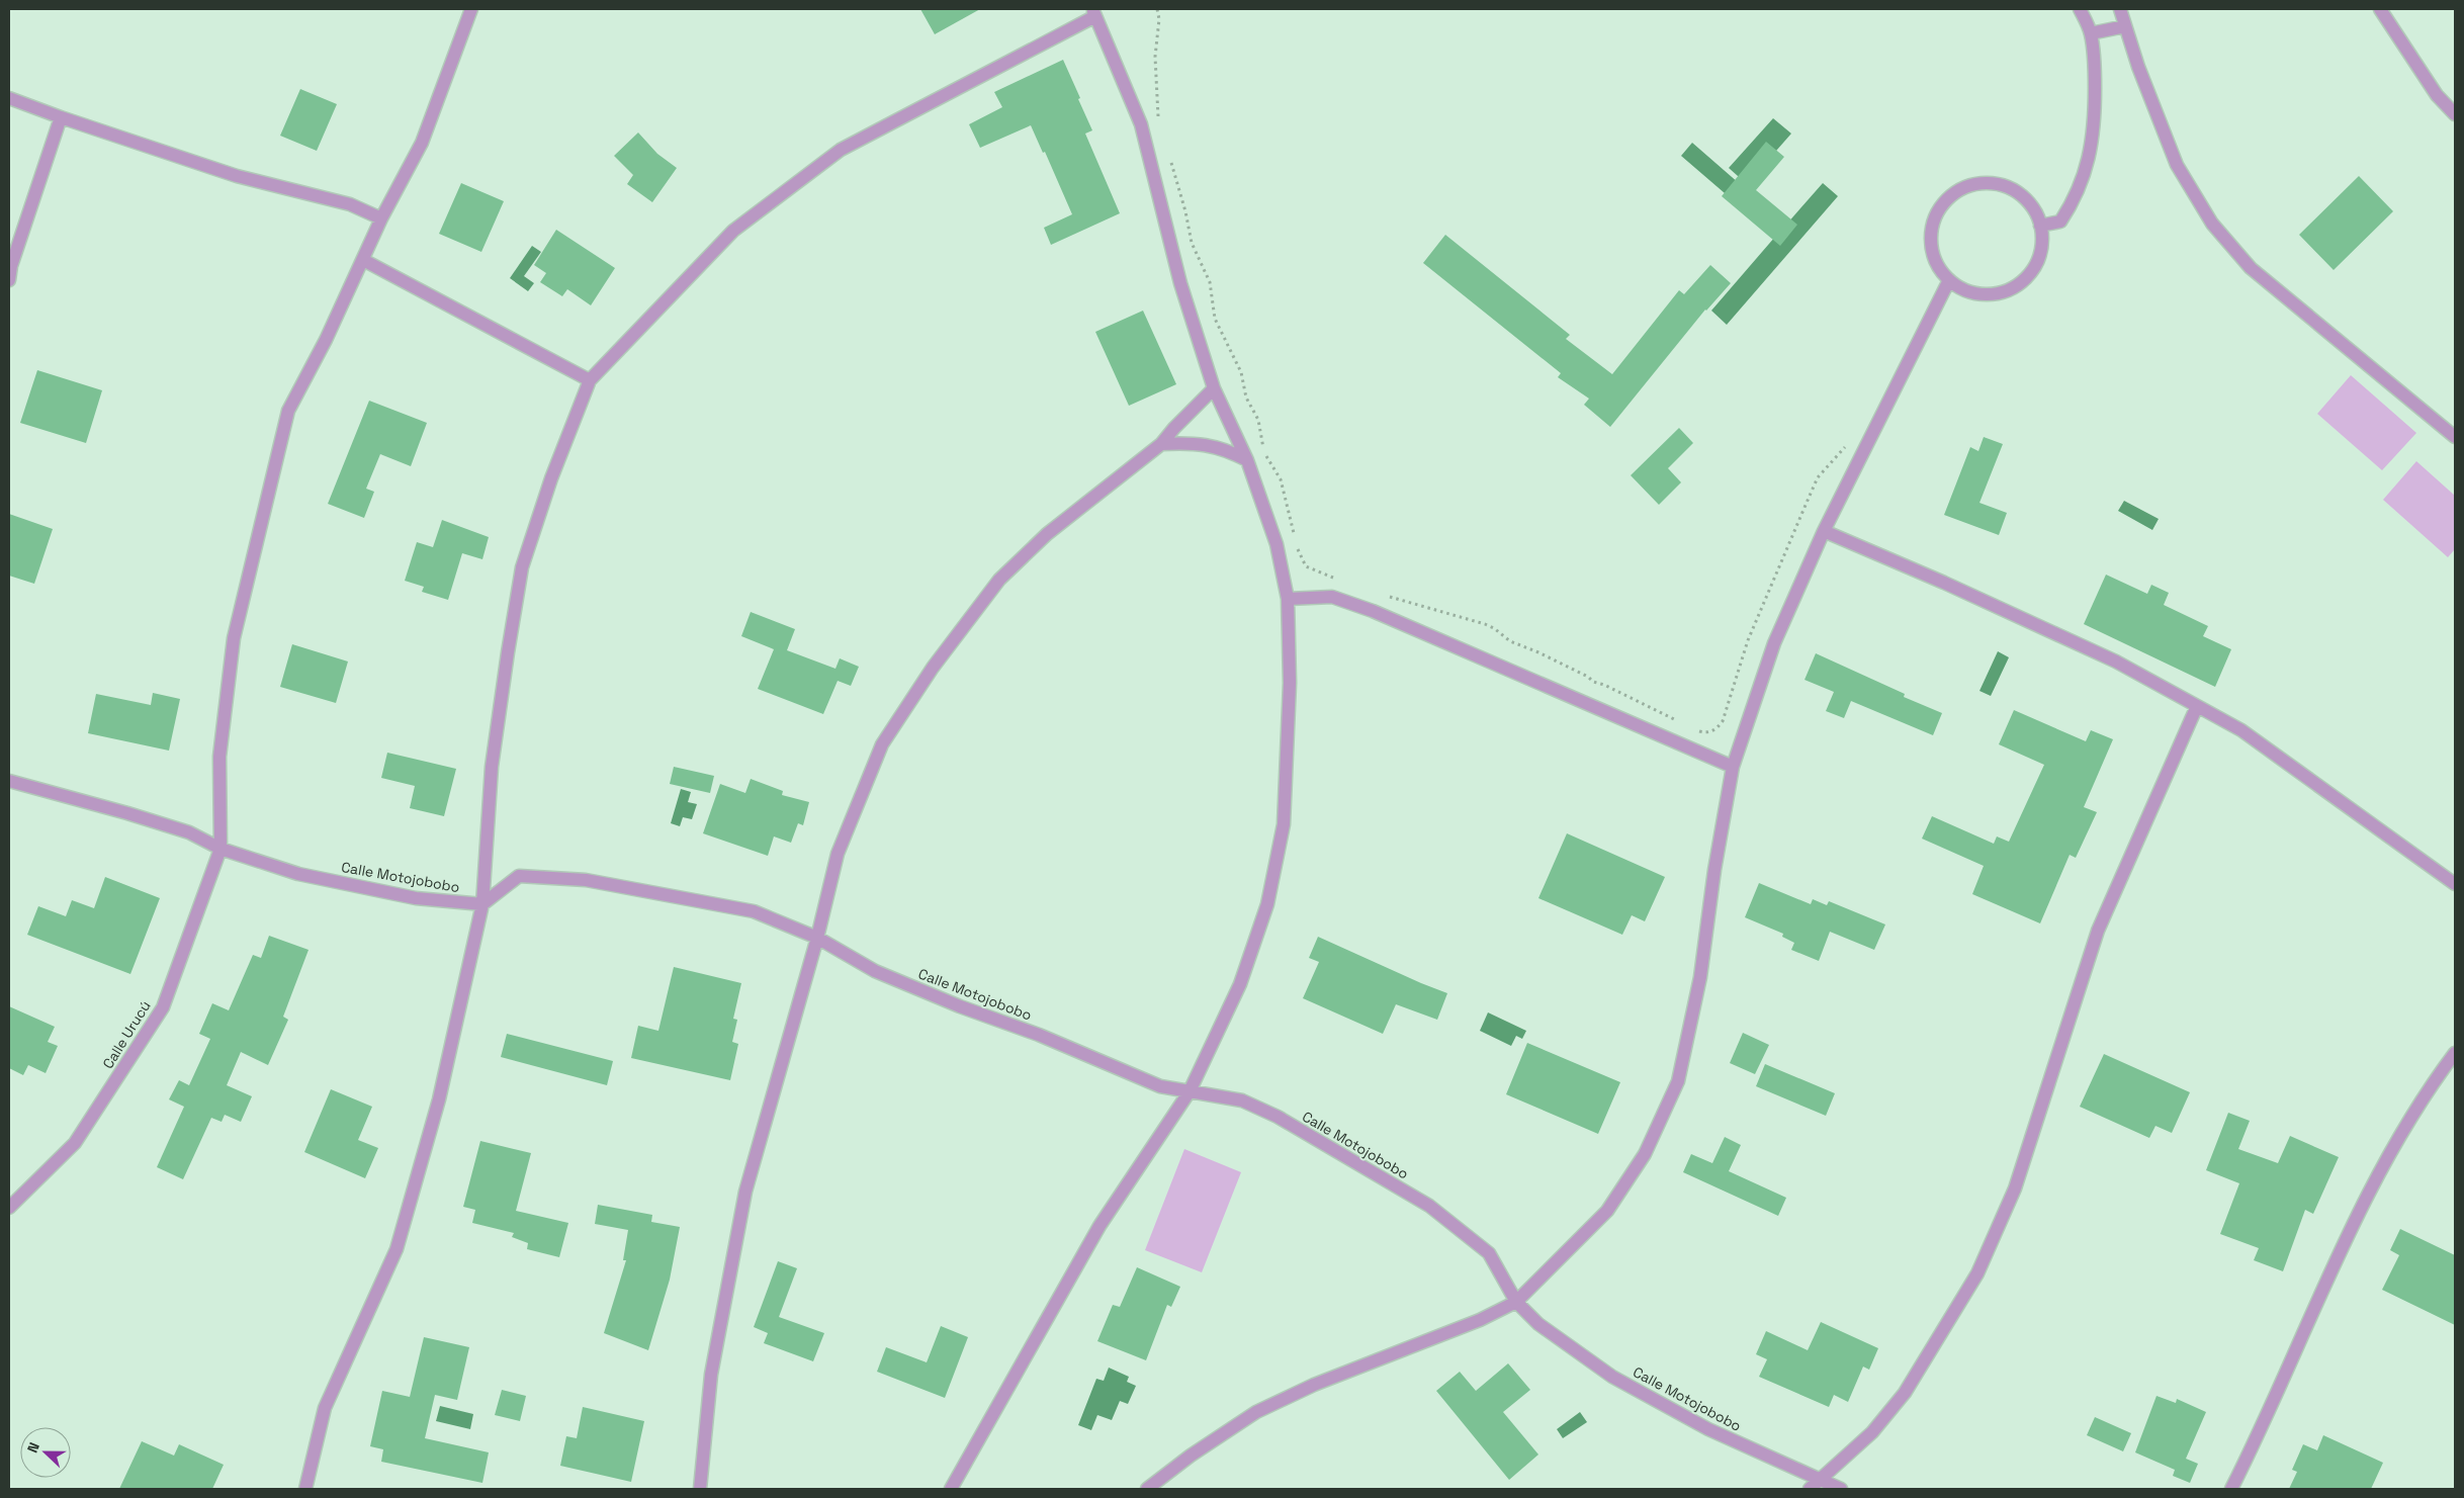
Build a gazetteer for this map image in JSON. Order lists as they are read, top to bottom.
{
  "streets": {
    "street": ["Calle Motojobobo", "Calle Urucú"]
  },
  "crossings": [
    ["Calle Motojobobo", "Calle Urucú"]
  ],
  "north": "left"
}
